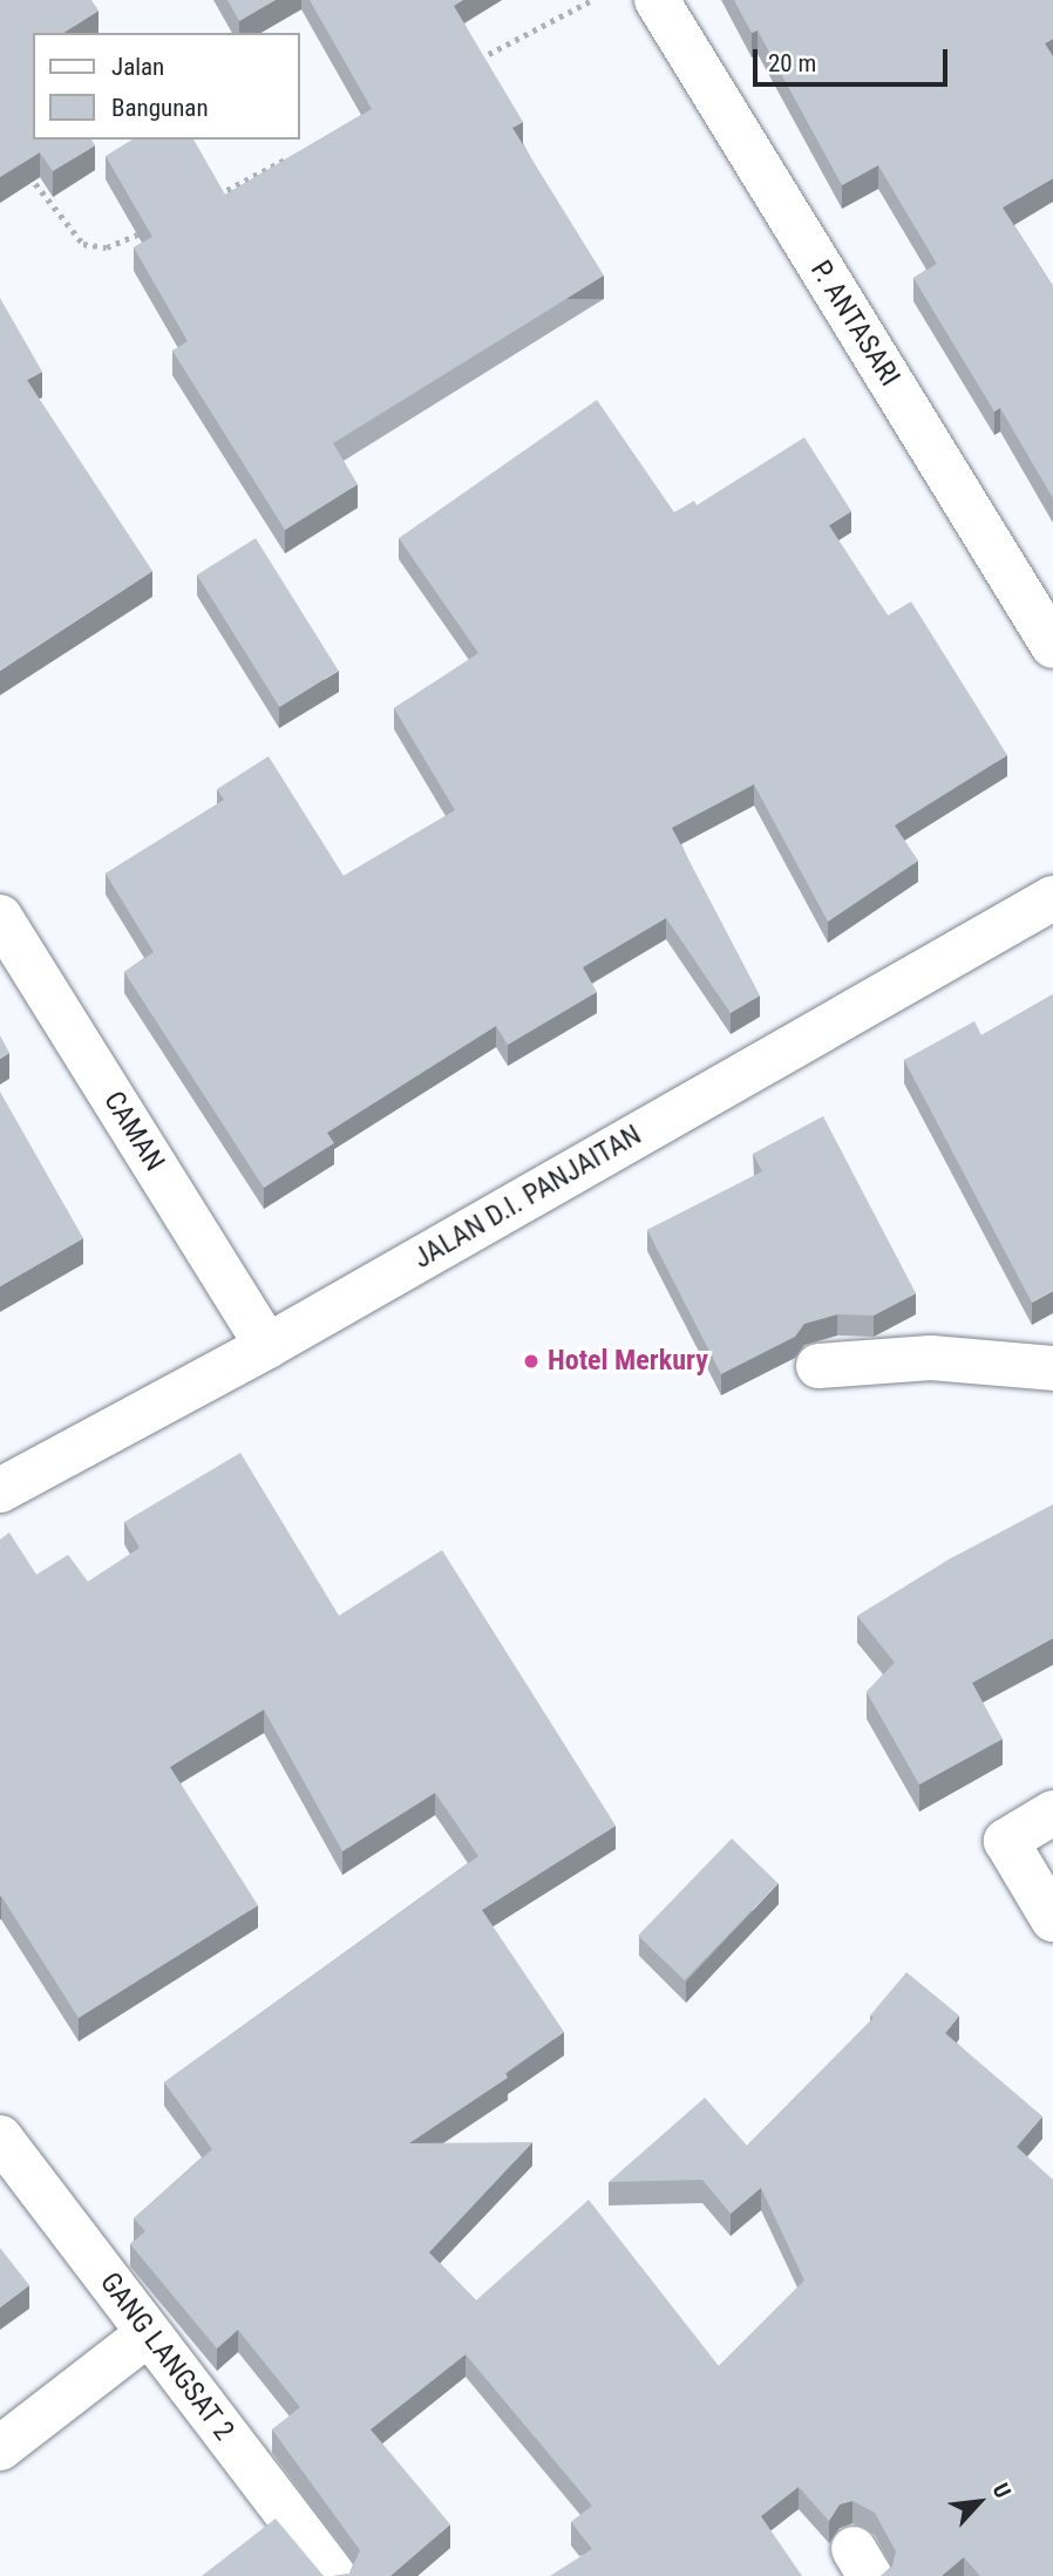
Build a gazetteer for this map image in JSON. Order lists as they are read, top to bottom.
{
  "streets": {
    "street": [
      "P. ANTASARI",
      "CAMAN",
      "JALAN D.I. PANJAITAN",
      "GANG LANGSAT 2"
    ]
  },
  "crossings": [
    ["CAMAN", "JALAN D.I. PANJAITAN"]
  ],
  "places": ["Hotel Merkury"],
  "legend": ["Jalan", "Bangunan"],
  "scale_bar": "20 m",
  "north": "top right"
}
